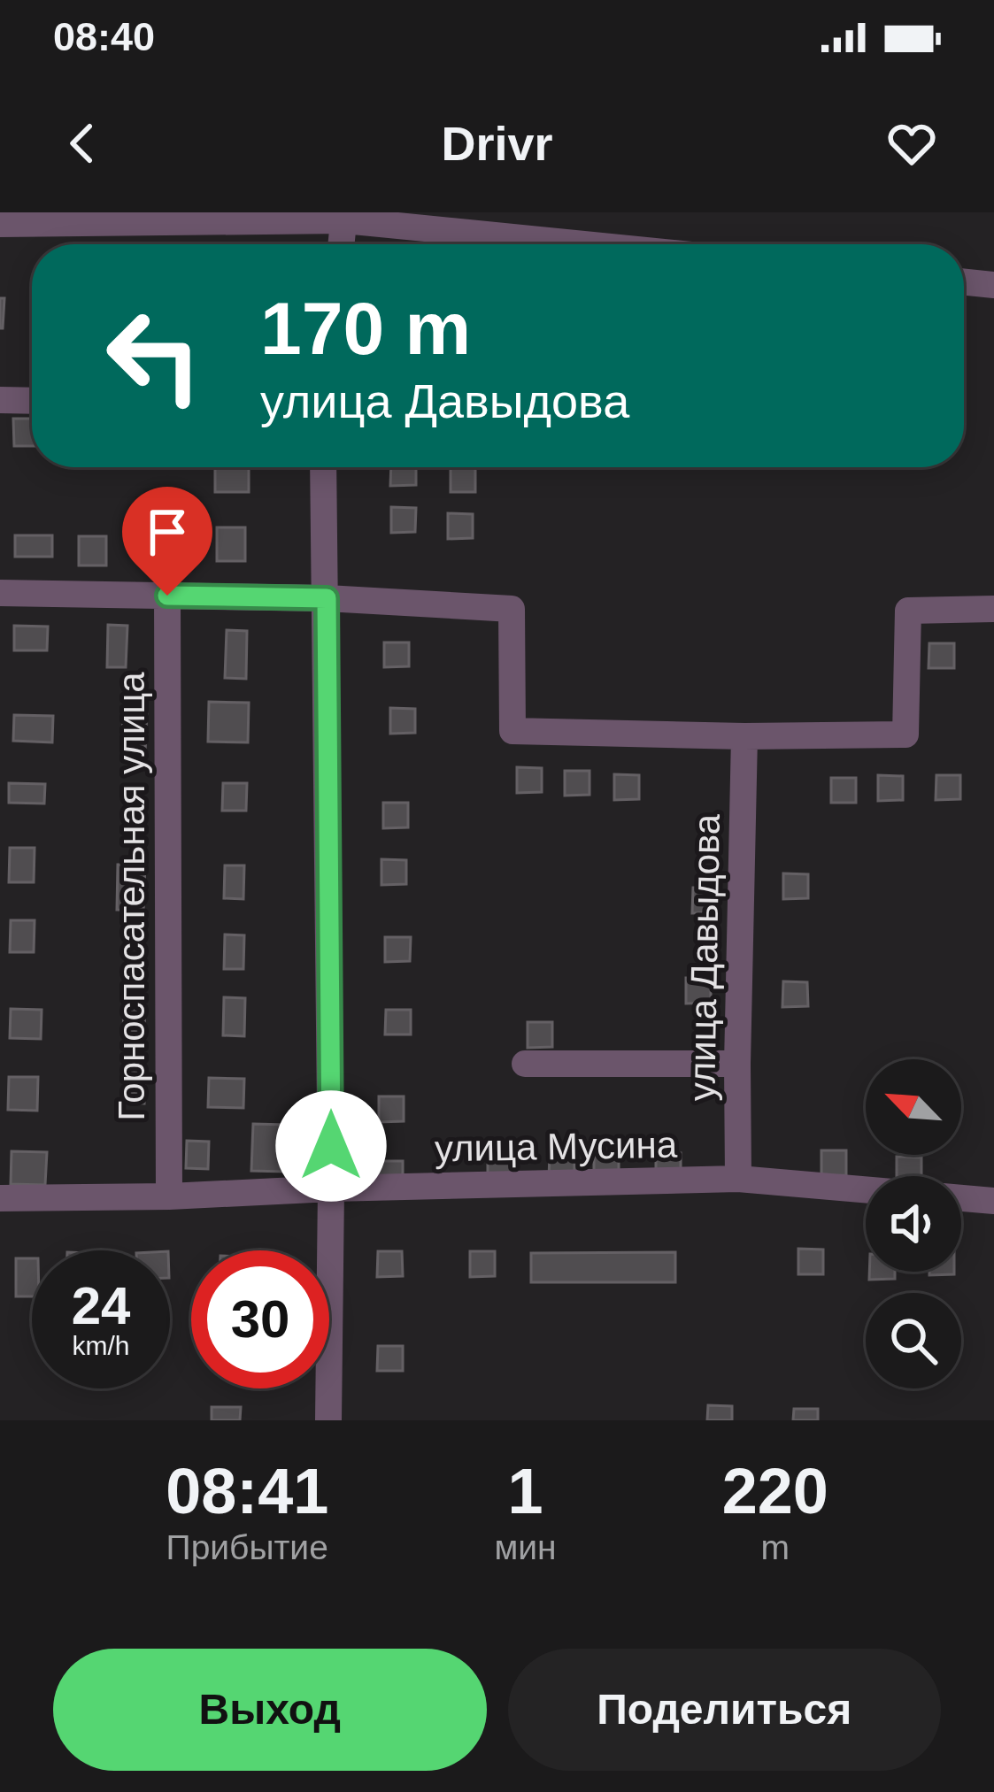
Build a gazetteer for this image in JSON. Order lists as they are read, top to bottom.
{
  "streets": {
    "street": ["Горноспасательная улица", "улица Давыдова", "улица Мусина"]
  },
  "crossings": [
    ["Горноспасательная улица", "улица Мусина"],
    ["улица Давыдова", "улица Мусина"]
  ],
  "north": "top left",
  "page": {
    "status": "08:40",
    "header": "Drivr",
    "turn": ["170 m", "улица Давыдова"],
    "speed": "24 km/h",
    "limit": "30",
    "eta": [
      "08:41",
      "Прибытие",
      "1",
      "мин",
      "220",
      "m"
    ],
    "buttons": ["Выход", "Поделиться"]
  }
}
